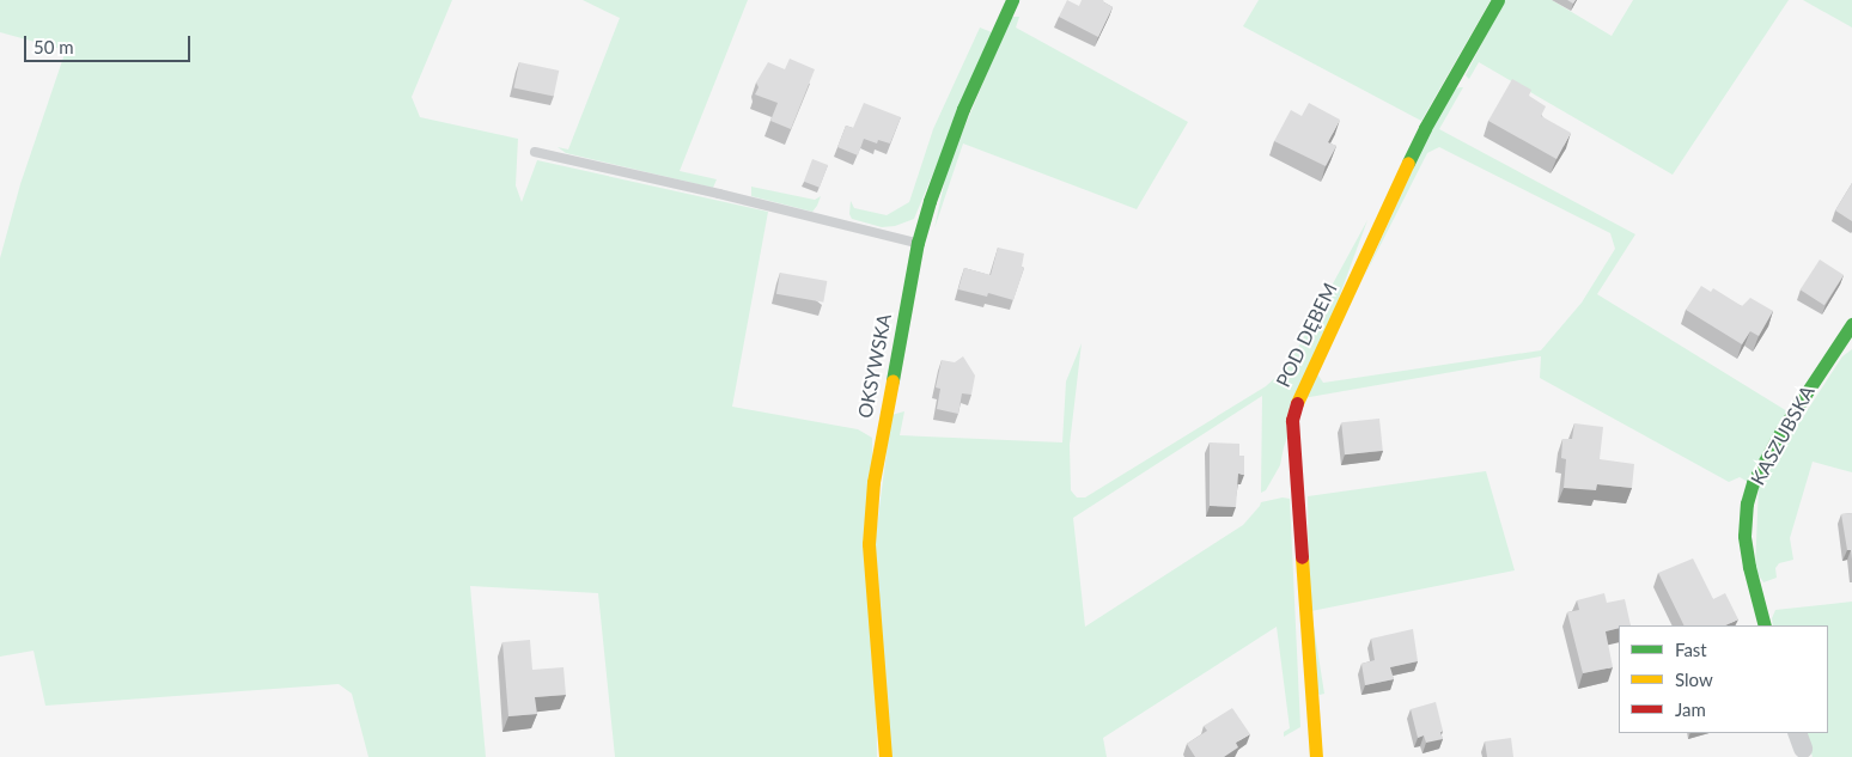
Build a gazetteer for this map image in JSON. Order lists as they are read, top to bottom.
{
  "streets": {
    "street": ["POD DĘBEM", "OKSYWSKA", "KASZUBSKA"]
  },
  "legend": ["Fast", "Slow", "Jam"],
  "scale_bar": "50 m"
}
